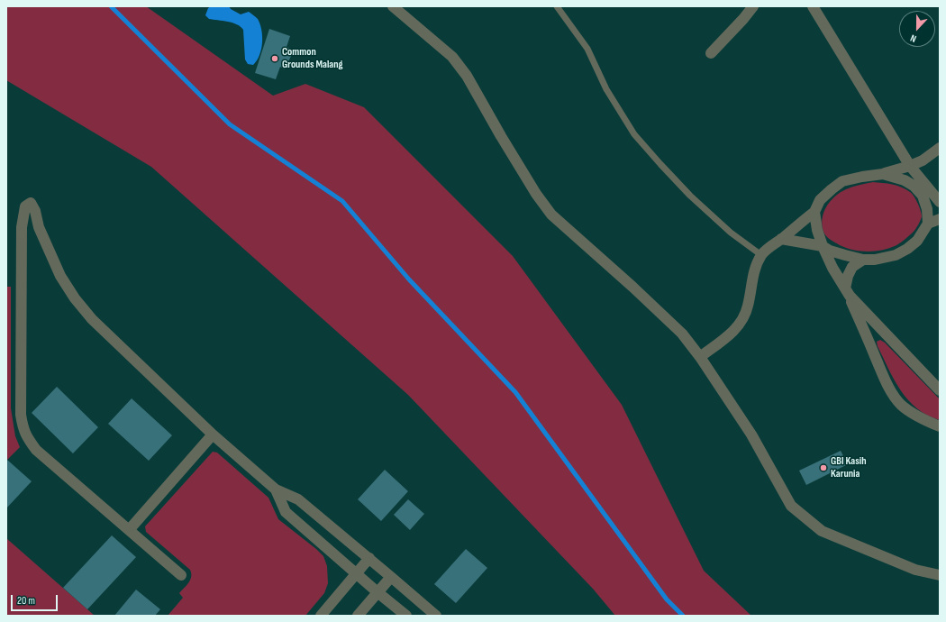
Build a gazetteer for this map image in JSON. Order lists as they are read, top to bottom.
{
  "places": ["Common Grounds Malang", "GBI Kasih Karunia"],
  "scale_bar": "20 m",
  "north": "bottom"
}
